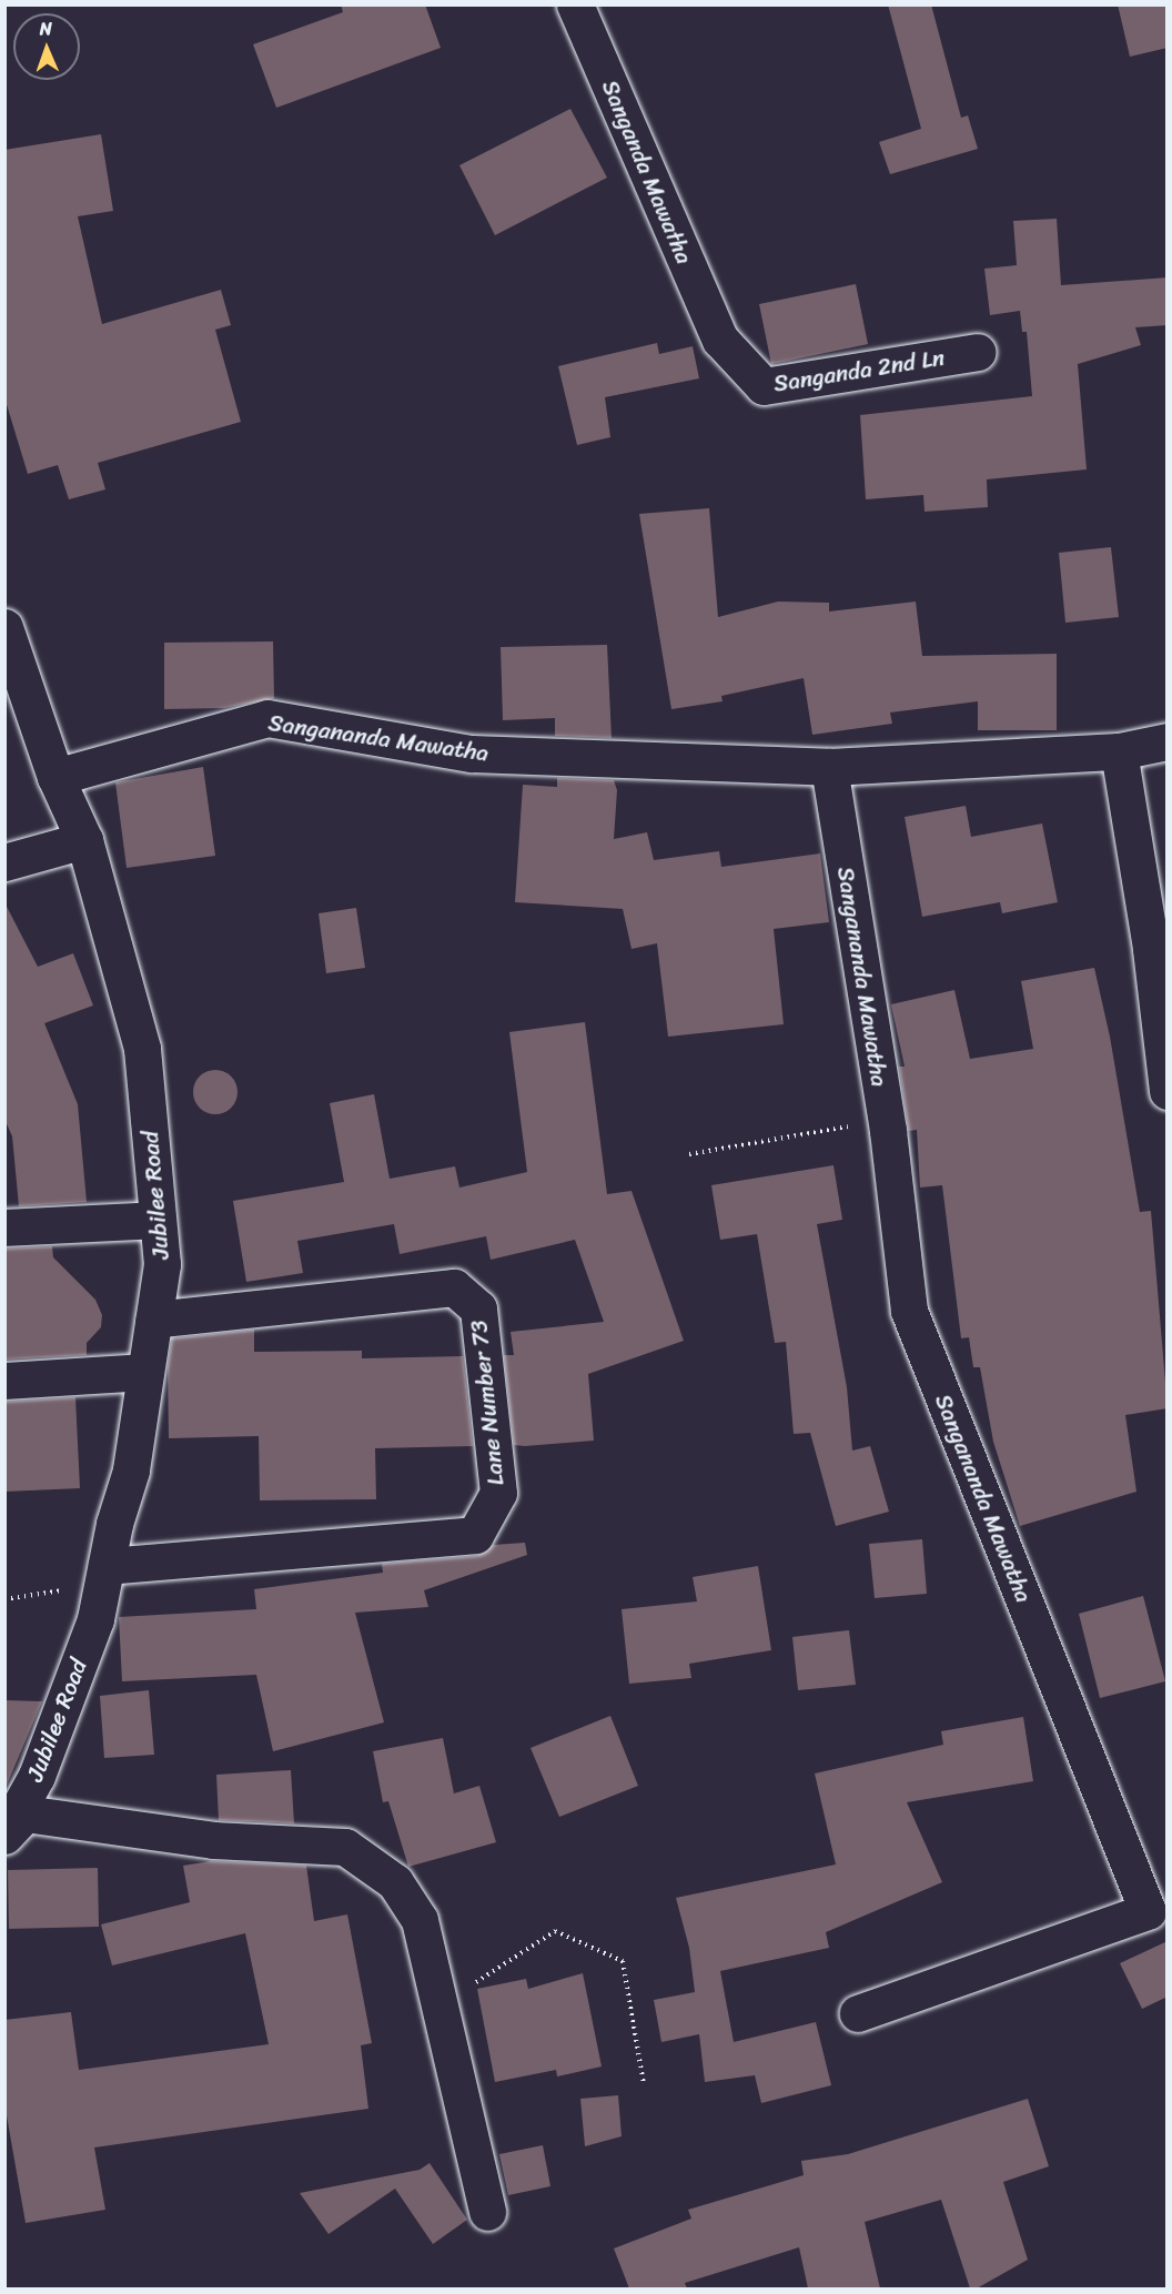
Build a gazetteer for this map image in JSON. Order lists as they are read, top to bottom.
{
  "streets": {
    "street": [
      "Sanganda Mawatha",
      "Sanganda 2nd Ln",
      "Sangananda Mawatha",
      "Jubilee Road",
      "Lane Number 73"
    ]
  },
  "crossings": [
    ["Sanganda Mawatha", "Sanganda 2nd Ln"],
    ["Sangananda Mawatha", "Jubilee Road"],
    ["Jubilee Road", "Lane Number 73"]
  ],
  "north": "top"
}
